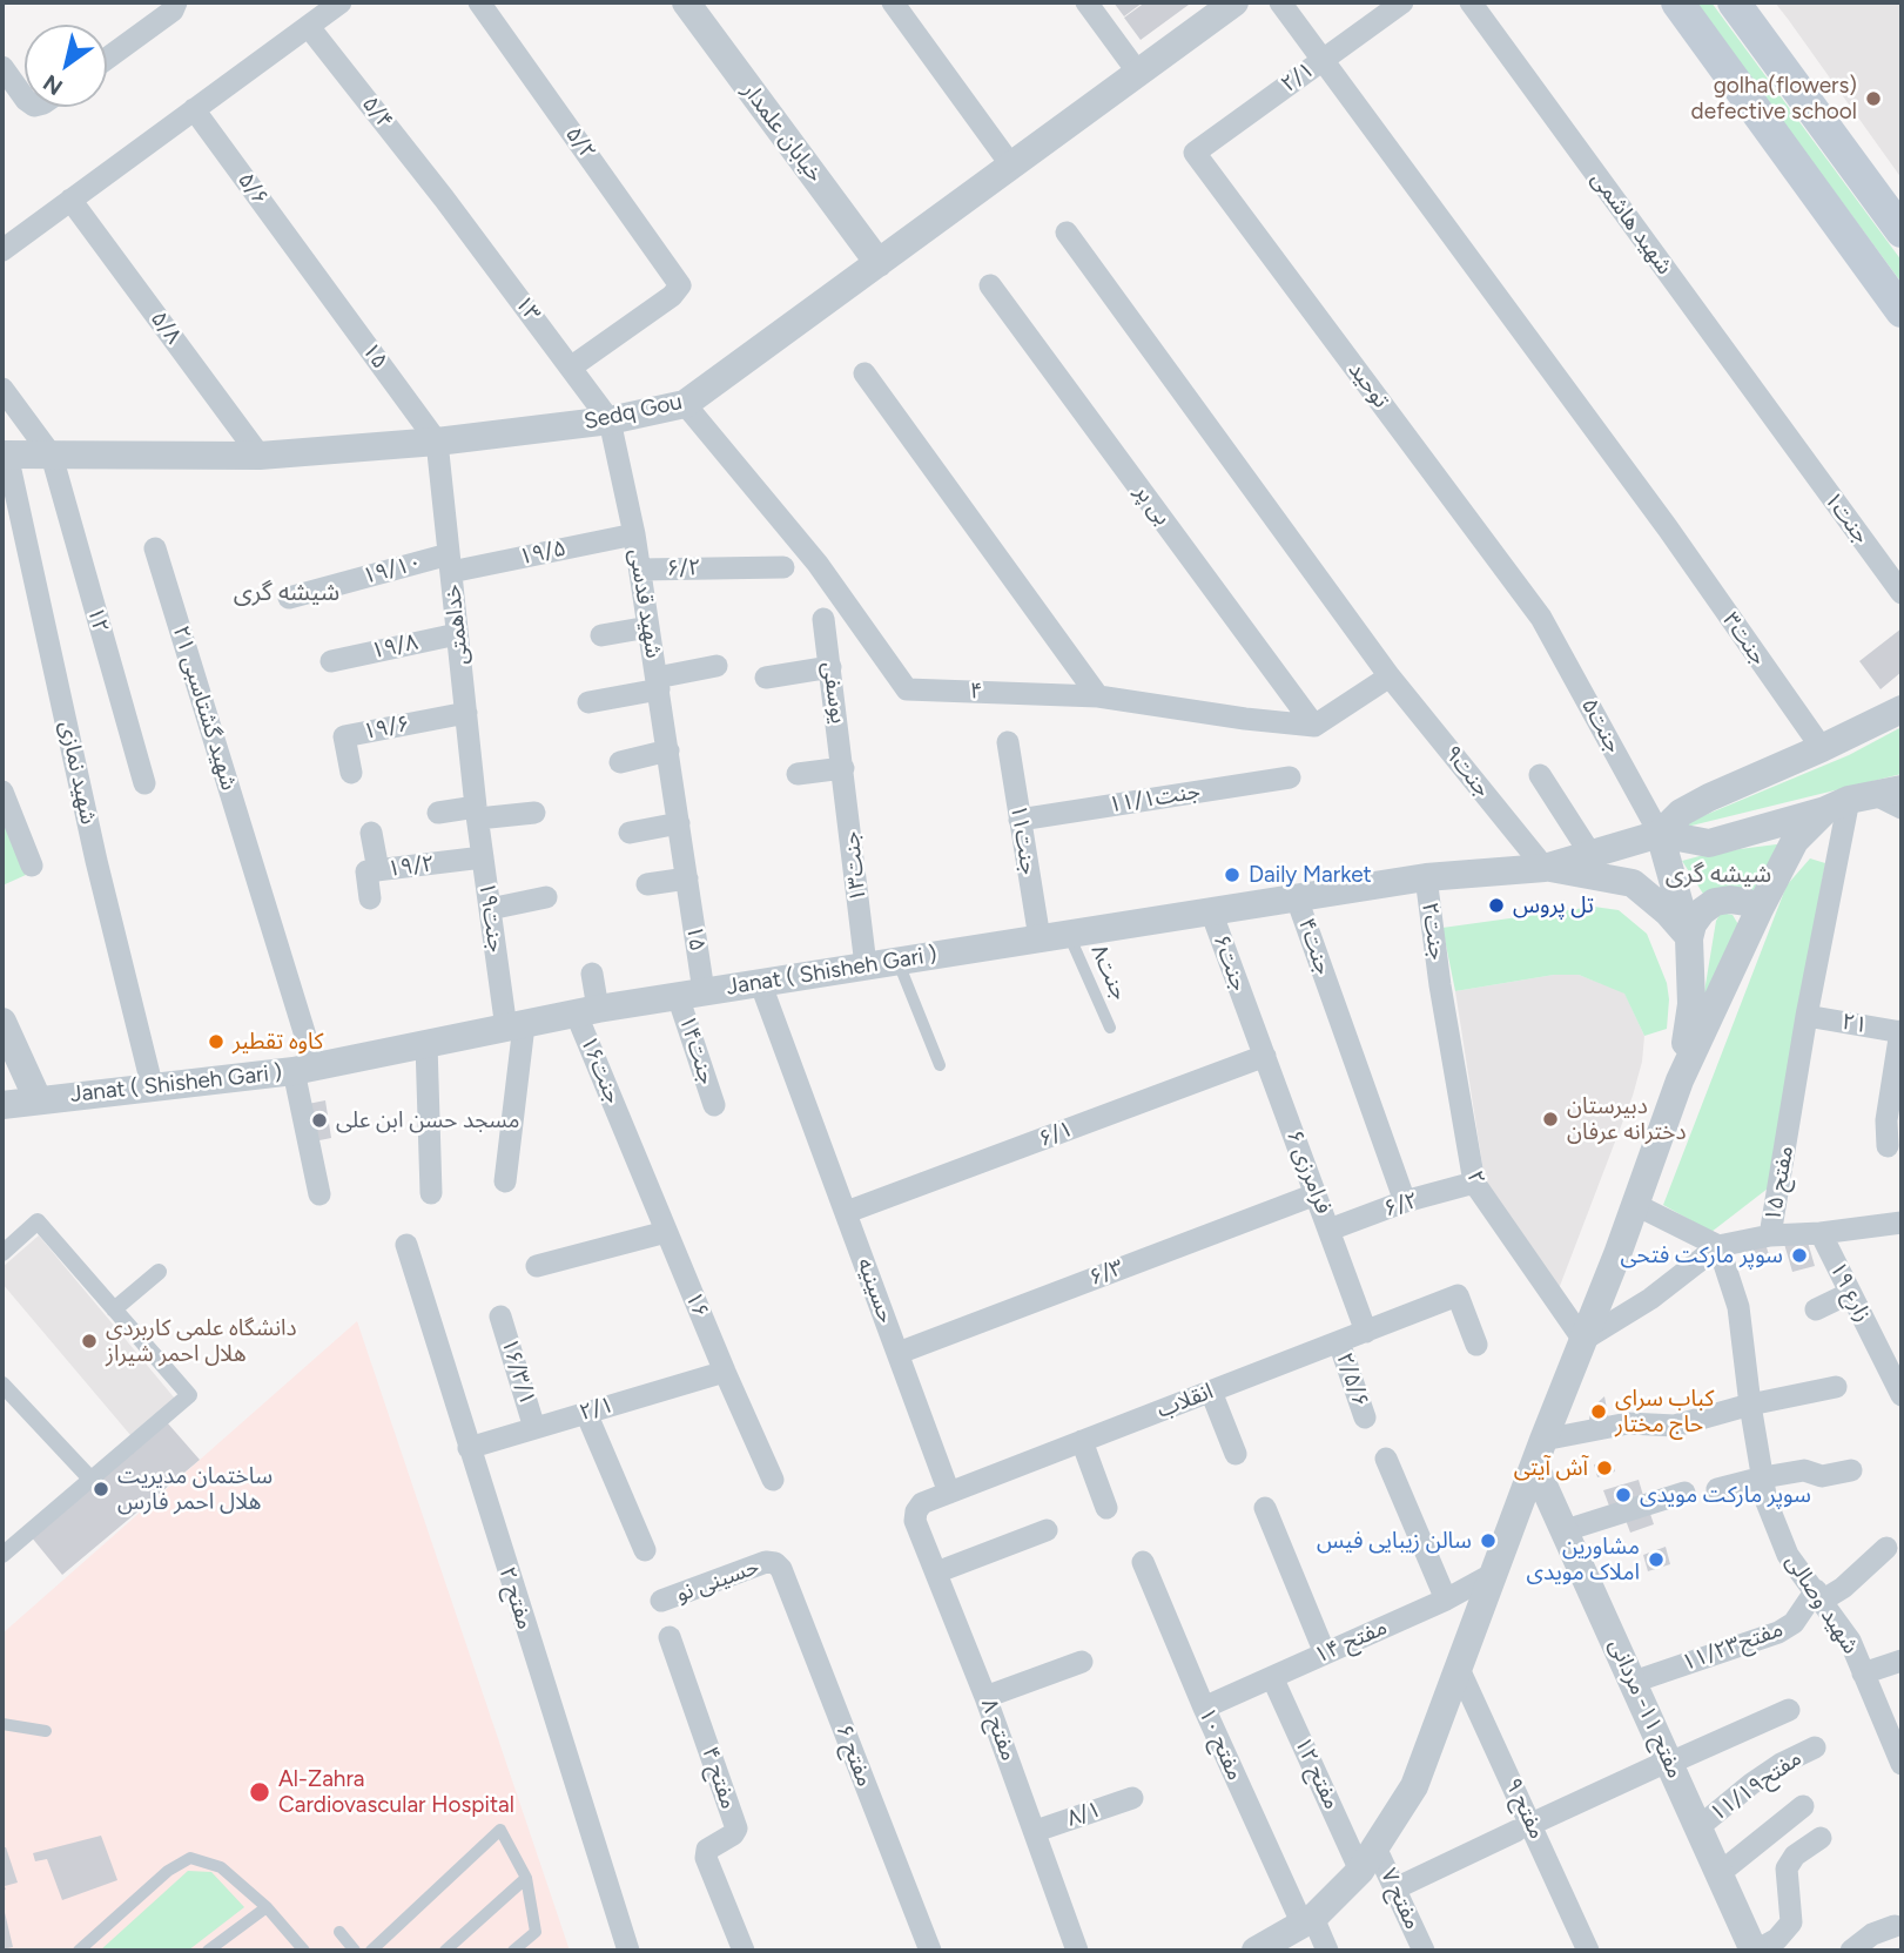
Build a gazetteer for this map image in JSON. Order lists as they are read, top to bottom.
{
  "streets": {
    "street": [
      "۲/۱",
      "۵/۴",
      "خیابان علمدار",
      "۵/۲",
      "۵/۶",
      "شهید هاشمی",
      "۱۳",
      "۵/۸",
      "۱۵",
      "توحید",
      "Sedq Gou",
      "بی پر",
      "جنت۱",
      "۱۹/۵",
      "۶/۲",
      "۱۹/۱۰",
      "شهید قدسی",
      "۱۲",
      "خداهمتی",
      "جنت۳",
      "۱۹/۸",
      "۴",
      "یوسفی",
      "شهید گشتاسبی ۲۱",
      "جنت۵",
      "۱۹/۶",
      "جنت۹",
      "شهید نمازی",
      "جنت۱۱/۱",
      "جنت۱۱",
      "۱۹/۲",
      "جنت۱۳",
      "جنت۱۹",
      "جنت۲",
      "جنت۴",
      "جنت۶",
      "Janat ( Shisheh Gari )",
      "۲۱",
      "جنت۱۴",
      "جنت۱۶",
      "۶/۱",
      "فرامرزی ۶",
      "۲",
      "مفتح ۱۵",
      "۶/۳",
      "حسینیه",
      "۱۹ زارع",
      "۱۶",
      "۱۶/۳/۱",
      "۲/۵/۶",
      "انقلاب",
      "حسینی نو",
      "مفتح ۲",
      "شهید وصالی",
      "مفتح ۱۴",
      "مفتح۱۱/۲۳",
      "مفتح ۱۱- مردانی",
      "مفتح ۸",
      "مفتح ۱۰",
      "مفتح ۶",
      "مفتح ۱۲",
      "مفتح ۴",
      "مفتح۱۱/۱۹",
      "مفتح ۹",
      "۸/۱",
      "مفتح ۷"
    ],
    "lane": ["جنت۸"]
  },
  "crossings": [
    ["۲/۱", "توحید"],
    ["۲/۱", "جنت۳"],
    ["۲/۱", "۱۶"],
    ["۲/۱", "۱۶/۳/۱"],
    ["۲/۱", "مفتح ۲"],
    ["۵/۴", "۱۳"],
    ["خیابان علمدار", "Sedq Gou"],
    ["۵/۲", "۱۳"],
    ["۵/۶", "۱۵"],
    ["شهید هاشمی", "جنت۱"],
    ["۱۳", "Sedq Gou"],
    ["۱۳", "شهید قدسی"],
    ["۵/۸", "Sedq Gou"],
    ["۱۵", "Sedq Gou"],
    ["۱۵", "شهید قدسی"],
    ["۱۵", "خداهمتی"],
    ["۱۵", "Janat ( Shisheh Gari )"],
    ["۱۵", "جنت۱۴"],
    ["توحید", "جنت۵"],
    ["Sedq Gou", "شهید قدسی"],
    ["Sedq Gou", "۱۲"],
    ["Sedq Gou", "خداهمتی"],
    ["Sedq Gou", "۴"],
    ["Sedq Gou", "شهید نمازی"],
    ["بی پر", "۴"],
    ["۱۹/۵", "۱۹/۱۰"],
    ["۱۹/۵", "شهید قدسی"],
    ["۱۹/۵", "خداهمتی"],
    ["۶/۲", "شهید قدسی"],
    ["۶/۲", "جنت۴"],
    ["۶/۲", "فرامرزی ۶"],
    ["۶/۲", "۲"],
    ["۱۹/۱۰", "خداهمتی"],
    ["خداهمتی", "۱۹/۸"],
    ["خداهمتی", "۱۹/۶"],
    ["خداهمتی", "جنت۱۹"],
    ["یوسفی", "جنت۱۳"],
    ["شهید گشتاسبی ۲۱", "Janat ( Shisheh Gari )"],
    ["جنت۵", "Janat ( Shisheh Gari )"],
    ["جنت۹", "Janat ( Shisheh Gari )"],
    ["شهید نمازی", "Janat ( Shisheh Gari )"],
    ["جنت۱۱/۱", "جنت۱۱"],
    ["جنت۱۱", "Janat ( Shisheh Gari )"],
    ["۱۹/۲", "جنت۱۹"],
    ["جنت۱۳", "Janat ( Shisheh Gari )"],
    ["جنت۱۹", "Janat ( Shisheh Gari )"],
    ["جنت۲", "Janat ( Shisheh Gari )"],
    ["جنت۲", "۲"],
    ["جنت۴", "Janat ( Shisheh Gari )"],
    ["جنت۶", "Janat ( Shisheh Gari )"],
    ["جنت۶", "فرامرزی ۶"],
    ["Janat ( Shisheh Gari )", "جنت۸"],
    ["Janat ( Shisheh Gari )", "جنت۱۴"],
    ["Janat ( Shisheh Gari )", "جنت۱۶"],
    ["Janat ( Shisheh Gari )", "حسینیه"],
    ["۲۱", "مفتح ۱۵"],
    ["جنت۱۶", "۱۶"],
    ["۶/۱", "فرامرزی ۶"],
    ["۶/۱", "حسینیه"],
    ["فرامرزی ۶", "۶/۳"],
    ["فرامرزی ۶", "انقلاب"],
    ["۲", "مفتح ۱۵"],
    ["مفتح ۱۵", "شهید وصالی"],
    ["۶/۳", "حسینیه"],
    ["حسینیه", "انقلاب"],
    ["۲/۵/۶", "انقلاب"],
    ["انقلاب", "مفتح ۸"],
    ["حسینی نو", "مفتح ۶"],
    ["شهید وصالی", "مفتح۱۱/۲۳"],
    ["مفتح ۱۴", "مفتح ۱۰"],
    ["مفتح ۱۴", "مفتح ۱۲"],
    ["مفتح۱۱/۲۳", "مفتح ۱۱- مردانی"],
    ["مفتح ۱۱- مردانی", "مفتح۱۱/۱۹"],
    ["مفتح ۸", "۸/۱"],
    ["مفتح ۱۲", "مفتح ۷"]
  ],
  "districts": ["شیشه گری", "شیشه گری"],
  "places": [
    "golha(flowers) defective school",
    "Daily Market",
    "تل پروس",
    "کاوه تقطیر",
    "دبیرستان دخترانه عرفان",
    "مسجد حسن ابن علی",
    "سوپر مارکت فتحی",
    "دانشگاه علمی کاربردی هلال احمر شیراز",
    "کباب سرای حاج مختار",
    "آش آیتی",
    "ساختمان مدیریت هلال احمر فارس",
    "سوپر مارکت مویدی",
    "سالن زیبایی فیس",
    "مشاورین املاک مویدی",
    "Al-Zahra Cardiovascular Hospital"
  ],
  "north": "bottom left"
}
